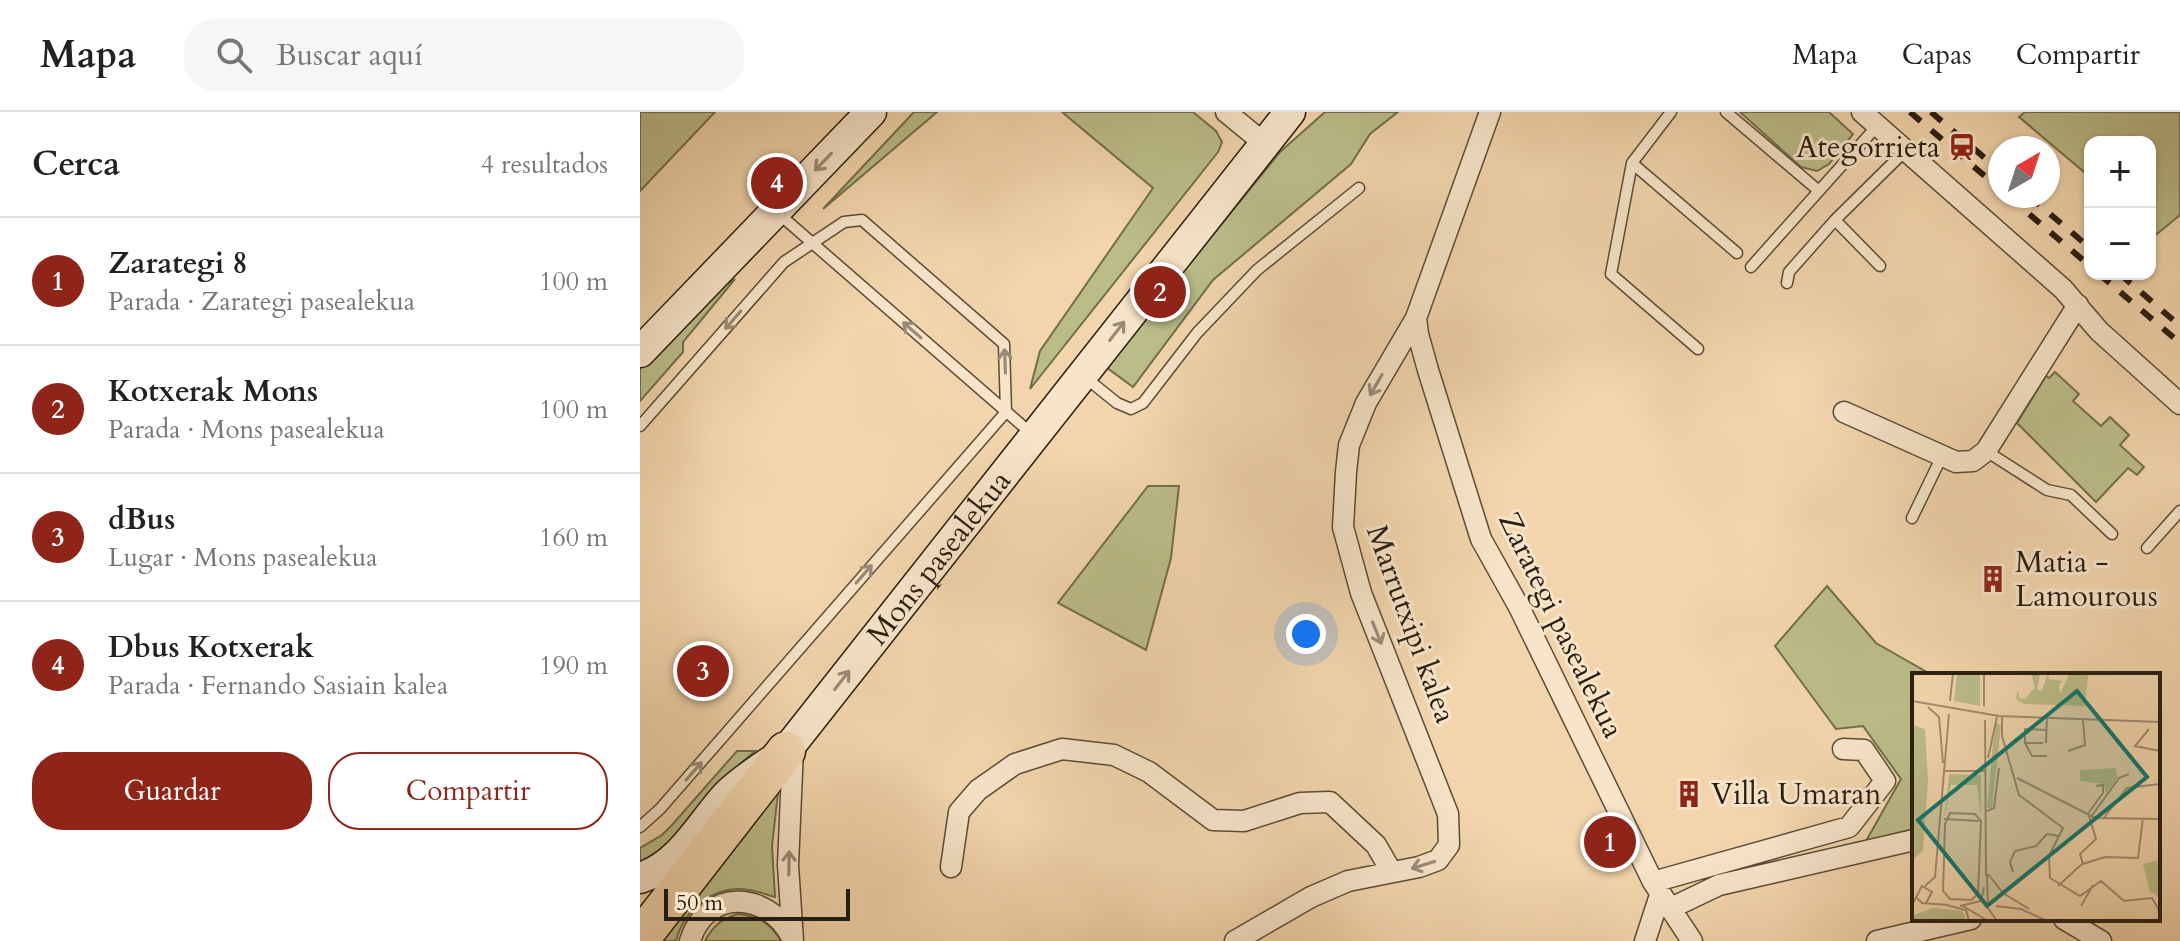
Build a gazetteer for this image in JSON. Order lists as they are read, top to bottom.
{
  "streets": {
    "main road": ["Mons pasealekua"],
    "street": ["Marrutxipi kalea", "Zarategi pasealekua"]
  },
  "crossings": [
    ["Marrutxipi kalea", "Zarategi pasealekua"]
  ],
  "one_way": ["Mons pasealekua", "Marrutxipi kalea"],
  "places": {
    "station": ["Ategorrieta"],
    "building": ["Matia - Lamourous", "Villa Umaran"]
  },
  "scale_bar": "50 m",
  "north": "top right",
  "page": {
    "header": "Mapa",
    "search": "Buscar aquí",
    "nav": ["Mapa", "Capas", "Compartir"],
    "heading": ["Cerca", "4 resultados"],
    "map_buttons": ["+", "−"],
    "pins": [
      "4",
      "2",
      "3",
      "1"
    ],
    "list": [
      {
        "mark": "1",
        "name": "Zarategi 8",
        "note": "Parada · Zarategi pasealekua",
        "value": "100 m"
      },
      {
        "mark": "2",
        "name": "Kotxerak Mons",
        "note": "Parada · Mons pasealekua",
        "value": "100 m"
      },
      {
        "mark": "3",
        "name": "dBus",
        "note": "Lugar · Mons pasealekua",
        "value": "160 m"
      },
      {
        "mark": "4",
        "name": "Dbus Kotxerak",
        "note": "Parada · Fernando Sasiain kalea",
        "value": "190 m"
      }
    ],
    "buttons": ["Guardar", "Compartir"],
    "scale": "50 m"
  }
}
